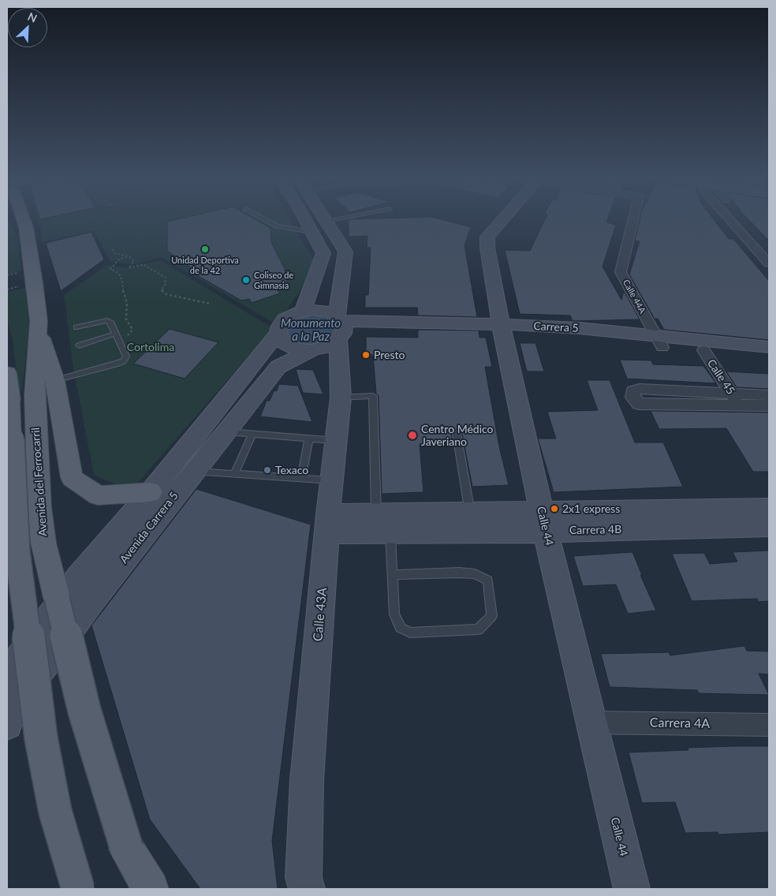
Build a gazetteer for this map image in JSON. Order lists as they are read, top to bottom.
{
  "streets": {
    "main road": ["Avenida del Ferrocarril"],
    "street": [
      "Calle 44A",
      "Carrera 5",
      "Calle 45",
      "Calle 44",
      "Avenida Carrera 5",
      "Carrera 4B",
      "Calle 43A",
      "Carrera 4A"
    ]
  },
  "crossings": [
    ["Calle 44A", "Carrera 5"],
    ["Carrera 5", "Calle 45"],
    ["Carrera 5", "Calle 44"],
    ["Carrera 5", "Avenida Carrera 5"],
    ["Carrera 5", "Calle 43A"],
    ["Calle 44", "Carrera 4B"],
    ["Calle 44", "Carrera 4A"],
    ["Avenida Carrera 5", "Calle 43A"],
    ["Carrera 4B", "Calle 43A"]
  ],
  "water": ["Monumento a la Paz"],
  "parks": ["Cortolima"],
  "places": [
    "Unidad Deportiva de la 42",
    "Coliseo de Gimnasia",
    "Presto",
    "Centro Médico Javeriano",
    "Texaco",
    "2x1 express"
  ],
  "north": "top right"
}
